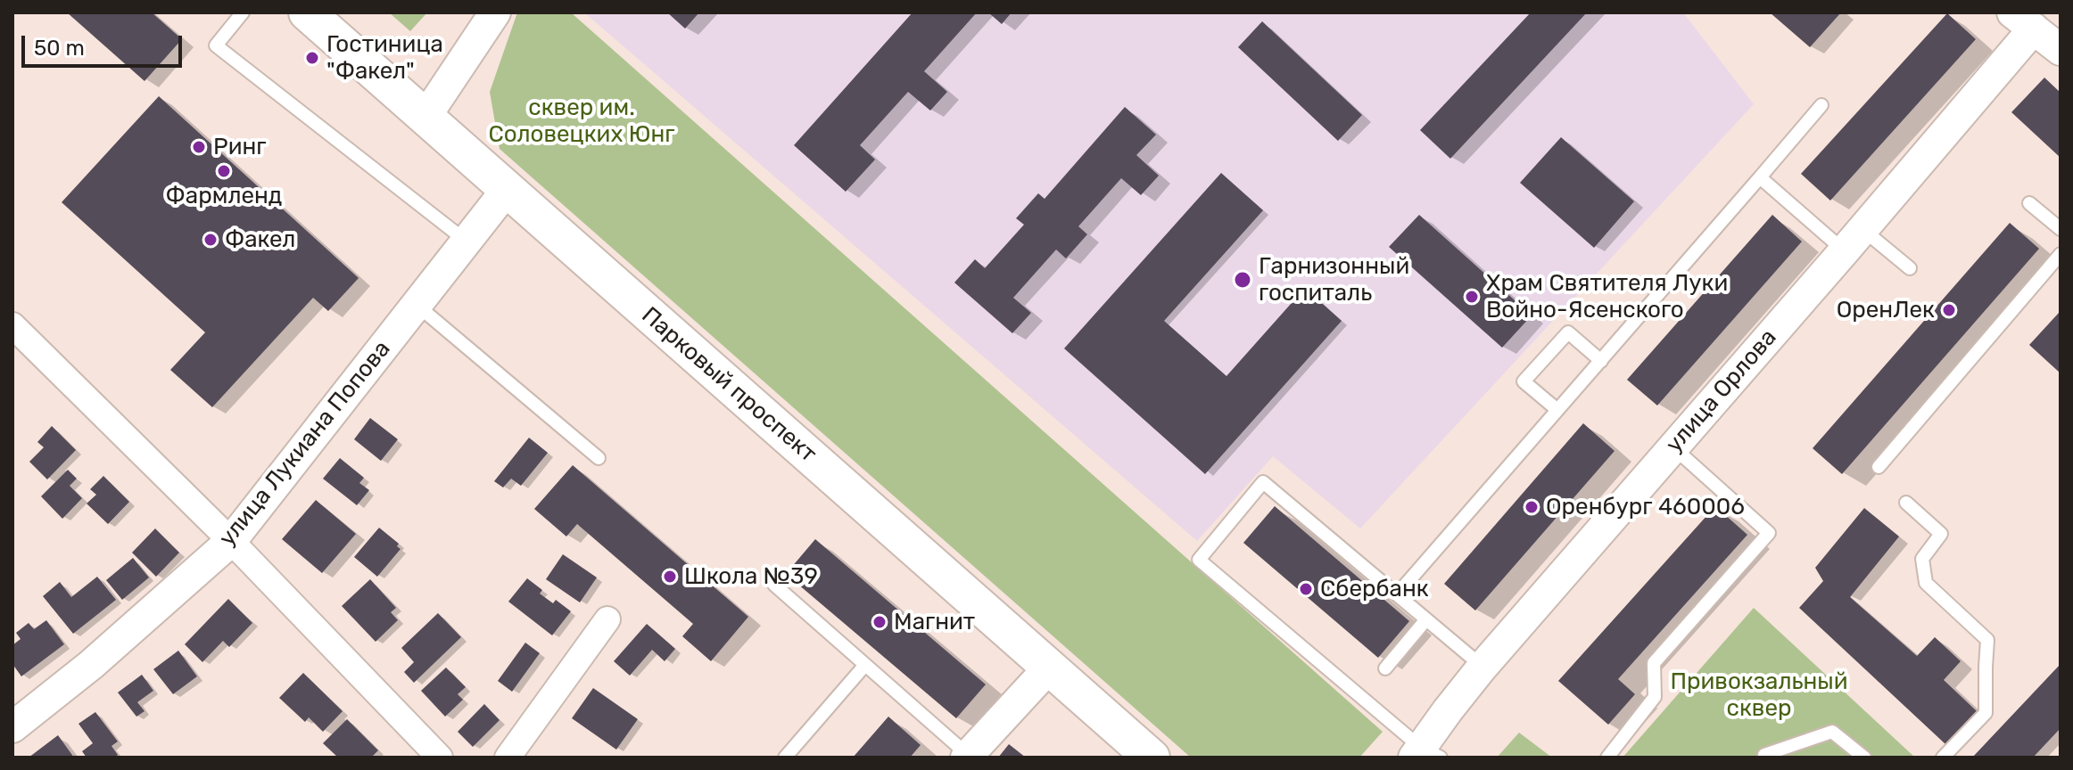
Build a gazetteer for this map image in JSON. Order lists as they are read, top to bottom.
{
  "streets": {
    "main road": ["Парковый проспект"],
    "street": ["улица Орлова", "улица Лукиана Попова"]
  },
  "crossings": [
    ["Парковый проспект", "улица Лукиана Попова"]
  ],
  "parks": ["сквер им. Соловецких Юнг", "Привокзальный сквер"],
  "places": [
    "Гостиница \"Факел\"",
    "Ринг",
    "Фармленд",
    "Факел",
    "Гарнизонный госпиталь",
    "Храм Святителя Луки Войно-Ясенского",
    "ОренЛек",
    "Оренбург 460006",
    "Школа №39",
    "Сбербанк",
    "Магнит"
  ],
  "scale_bar": "50 m"
}
